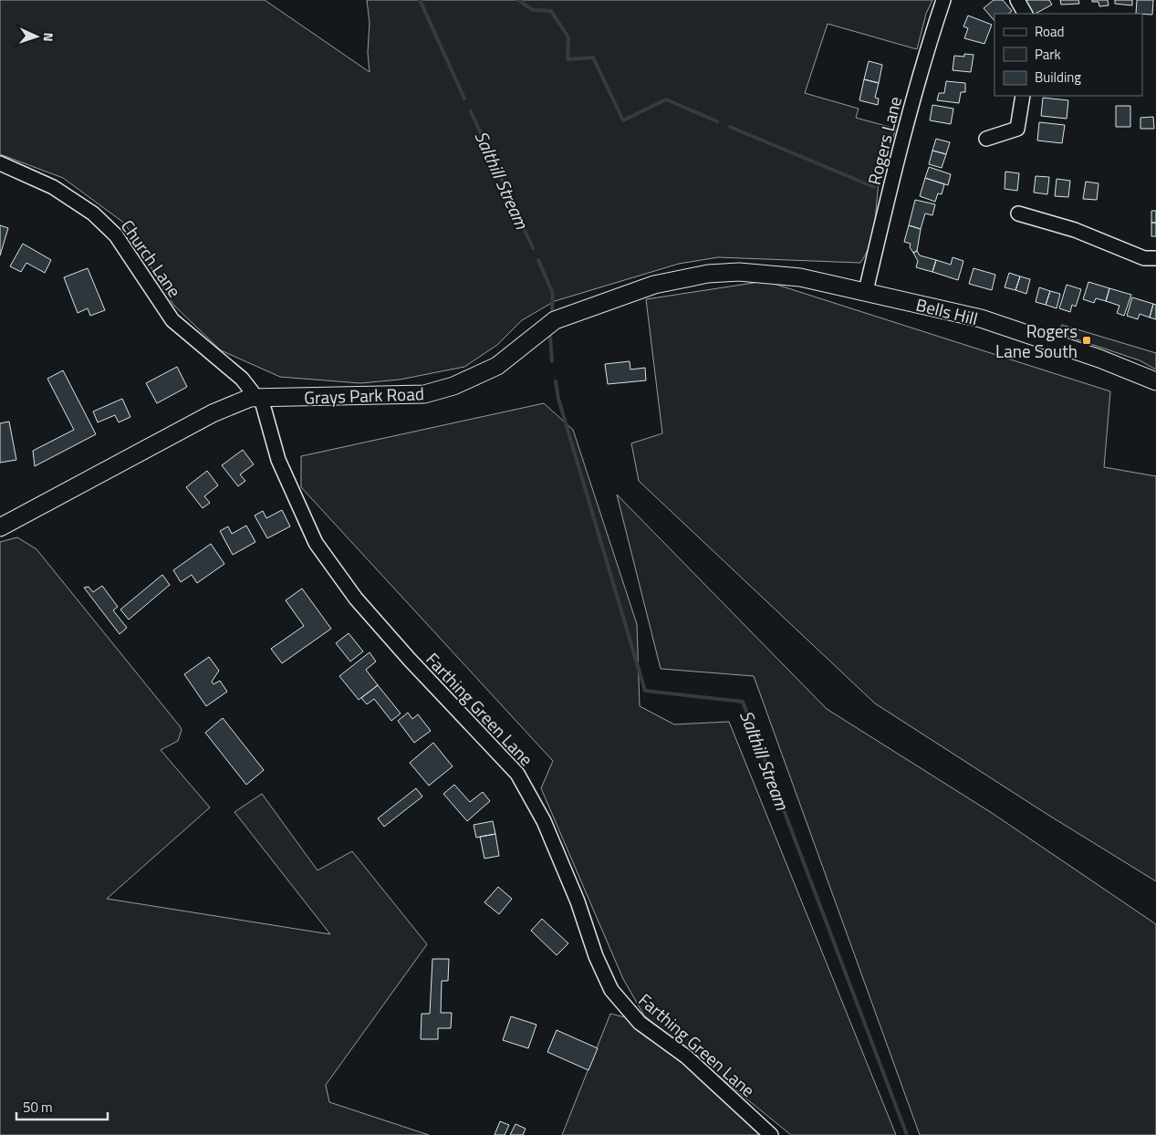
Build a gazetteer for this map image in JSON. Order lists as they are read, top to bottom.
{
  "streets": {
    "main road": ["Bells Hill", "Grays Park Road"],
    "street": ["Rogers Lane", "Church Lane", "Farthing Green Lane"]
  },
  "crossings": [
    ["Rogers Lane", "Bells Hill"],
    ["Rogers Lane", "Grays Park Road"],
    ["Church Lane", "Grays Park Road"],
    ["Church Lane", "Farthing Green Lane"],
    ["Bells Hill", "Grays Park Road"],
    ["Grays Park Road", "Farthing Green Lane"]
  ],
  "water": ["Salthill Stream"],
  "places": {
    "transit": ["Rogers Lane South"]
  },
  "legend": ["Road", "Park", "Building"],
  "scale_bar": "50 m",
  "north": "right"
}
